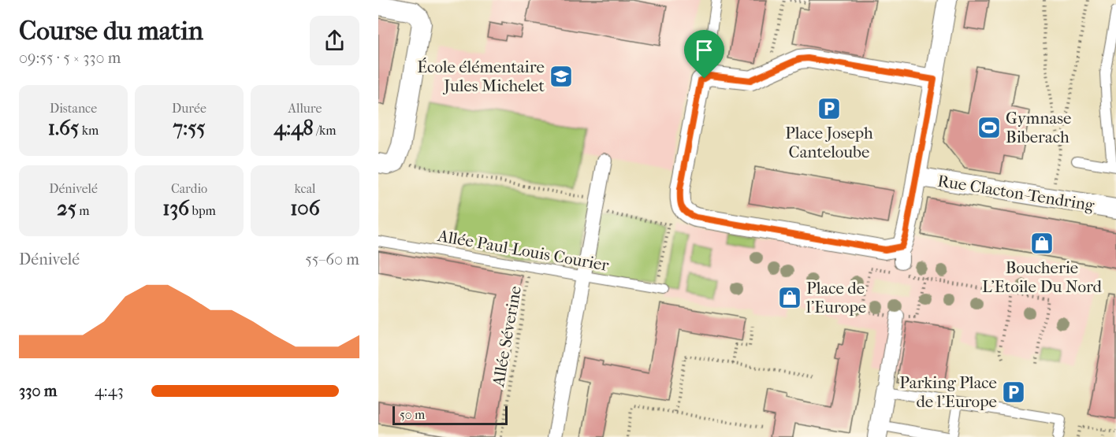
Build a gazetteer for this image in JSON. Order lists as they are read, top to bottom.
{
  "streets": {
    "street": ["Rue Clacton-Tendring"],
    "lane": ["Allée Paul-Louis Courier"],
    "path": ["Allée Séverine"]
  },
  "crossings": [
    ["Allée Paul-Louis Courier", "Allée Séverine"]
  ],
  "places": {
    "school or university": ["École élémentaire Jules Michelet"],
    "parking": ["Place Joseph Canteloube", "Parking Place de l'Europe"],
    "sports": ["Gymnase Biberach"],
    "shop": ["Boucherie L’Etoile Du Nord", "Place de l'Europe"]
  },
  "scale_bar": "50 m",
  "page": {
    "heading": ["Course du matin", "09:55 · 5 × 330 m"],
    "stats": [
      ["Distance", "1.65 km"],
      ["Durée", "7:55"],
      ["Allure", "4:48 /km"],
      ["Dénivelé", "25 m"],
      ["Cardio", "136 bpm"],
      ["kcal", "106"]
    ],
    "chart": ["Dénivelé", "55–60 m"],
    "list": [
      {
        "name": "330 m",
        "note": "4:43"
      }
    ],
    "scale": "50 m"
  }
}
